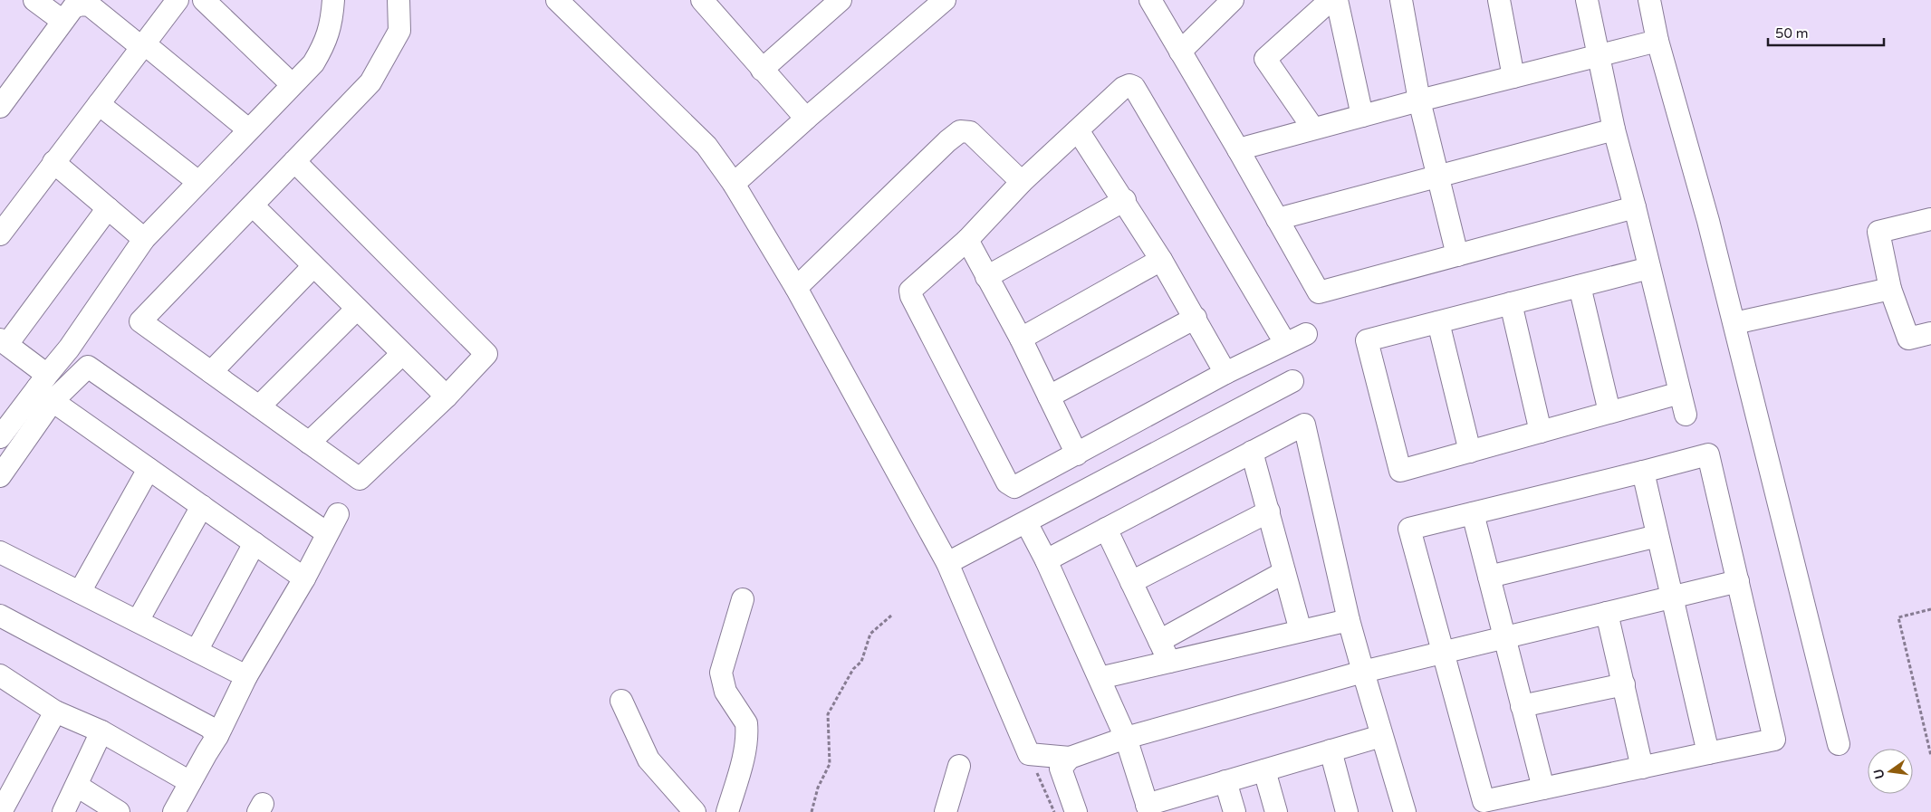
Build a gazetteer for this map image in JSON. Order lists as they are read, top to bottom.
{
  "scale_bar": "50 m",
  "north": "left"
}
